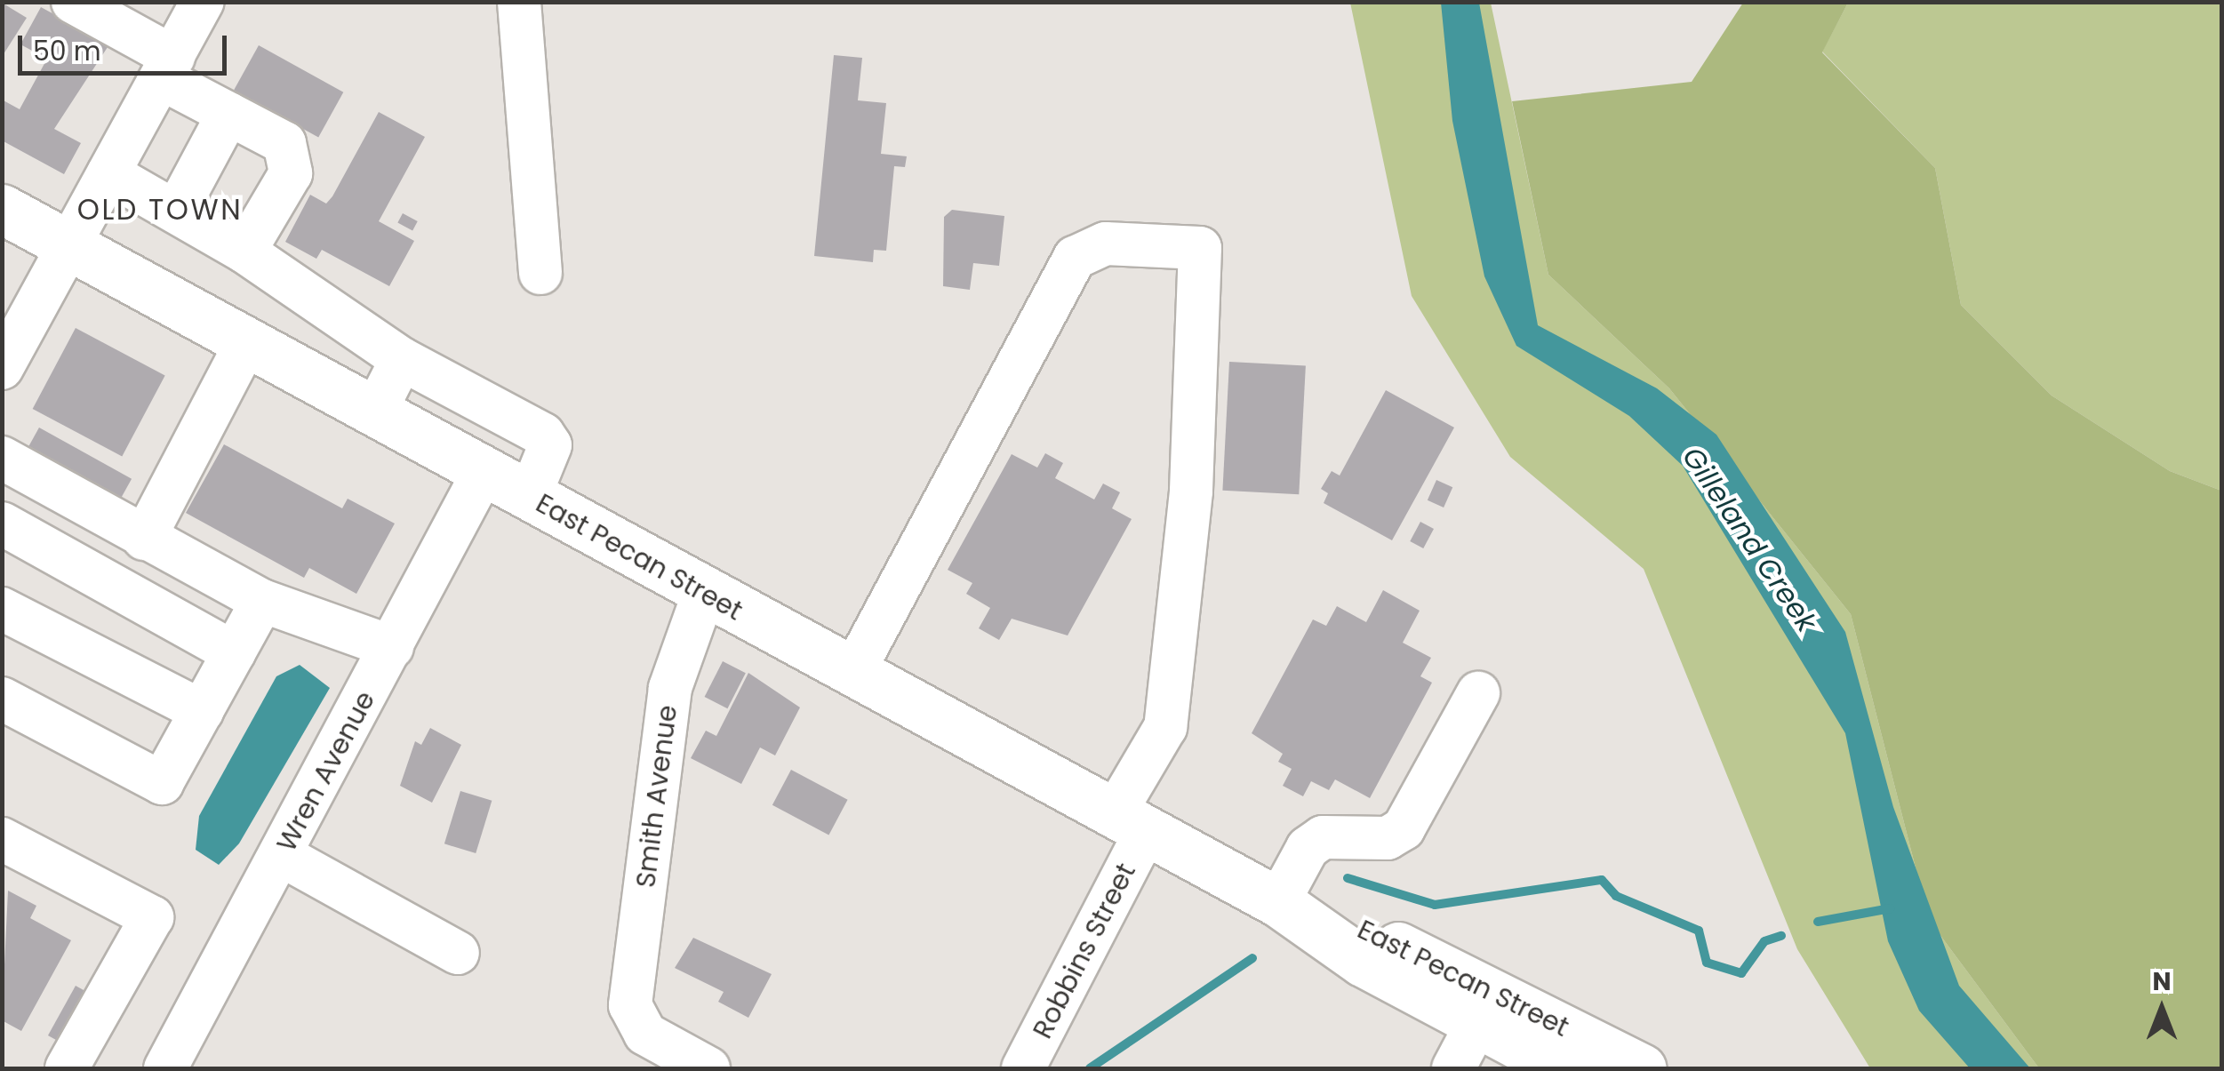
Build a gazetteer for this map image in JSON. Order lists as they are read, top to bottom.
{
  "streets": {
    "main road": ["East Pecan Street"],
    "street": ["Wren Avenue", "Smith Avenue", "Robbins Street"]
  },
  "crossings": [
    ["East Pecan Street", "Wren Avenue"],
    ["East Pecan Street", "Smith Avenue"],
    ["East Pecan Street", "Robbins Street"]
  ],
  "districts": ["OLD TOWN"],
  "water": ["Gilleland Creek"],
  "scale_bar": "50 m",
  "north": "top"
}
